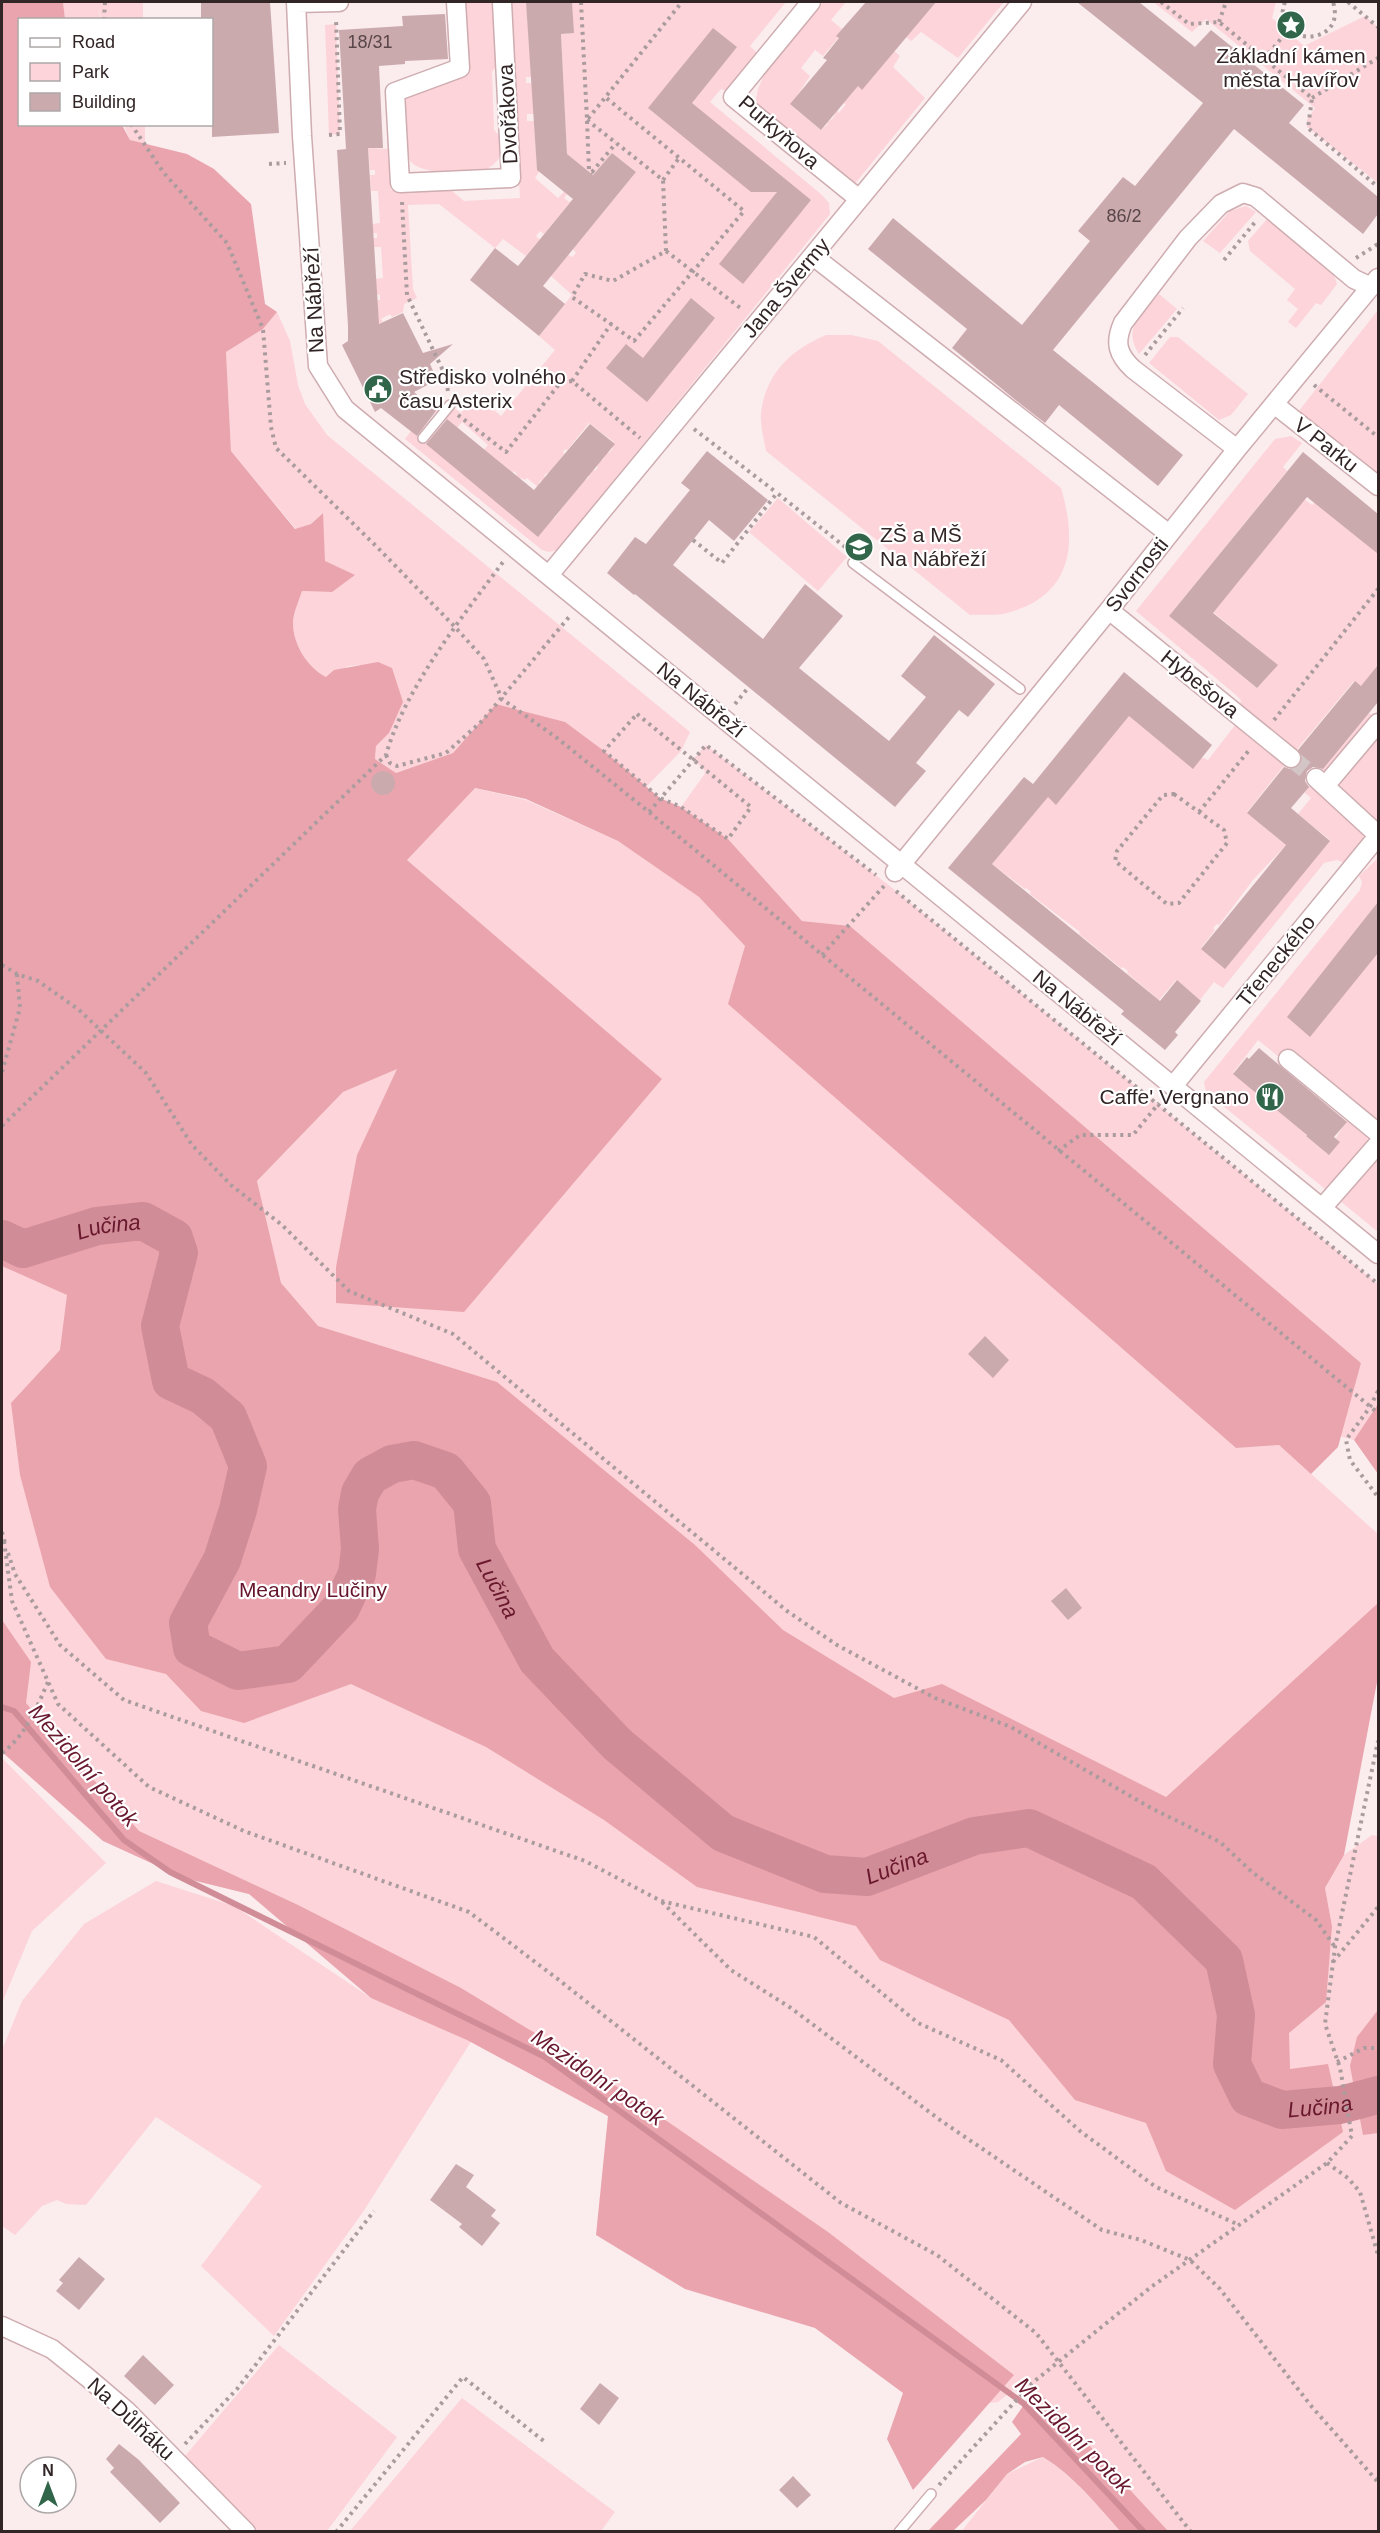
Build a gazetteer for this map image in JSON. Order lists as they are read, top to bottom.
{
  "streets": {
    "street": [
      "Dvořákova",
      "Purkyňova",
      "Jana Švermy",
      "Na Nábřeží",
      "V Parku",
      "Svornosti",
      "Hybešova",
      "Třeneckého",
      "Na Důlňáku"
    ]
  },
  "crossings": [
    ["Purkyňova", "Jana Švermy"],
    ["Jana Švermy", "Na Nábřeží"],
    ["Na Nábřeží", "Svornosti"],
    ["Na Nábřeží", "Třeneckého"],
    ["V Parku", "Svornosti"],
    ["Svornosti", "Hybešova"]
  ],
  "water": ["Lučina", "Mezidolní potok"],
  "parks": ["Meandry Lučiny"],
  "places": {
    "place": ["Základní kámen města Havířov"],
    "public building": ["Středisko volného času Asterix"],
    "school or university": ["ZŠ a MŠ Na Nábřeží"],
    "restaurant": ["Caffe' Vergnano"]
  },
  "house_numbers": ["18/31", "86/2"],
  "legend": ["Road", "Park", "Building"],
  "north": "top"
}
